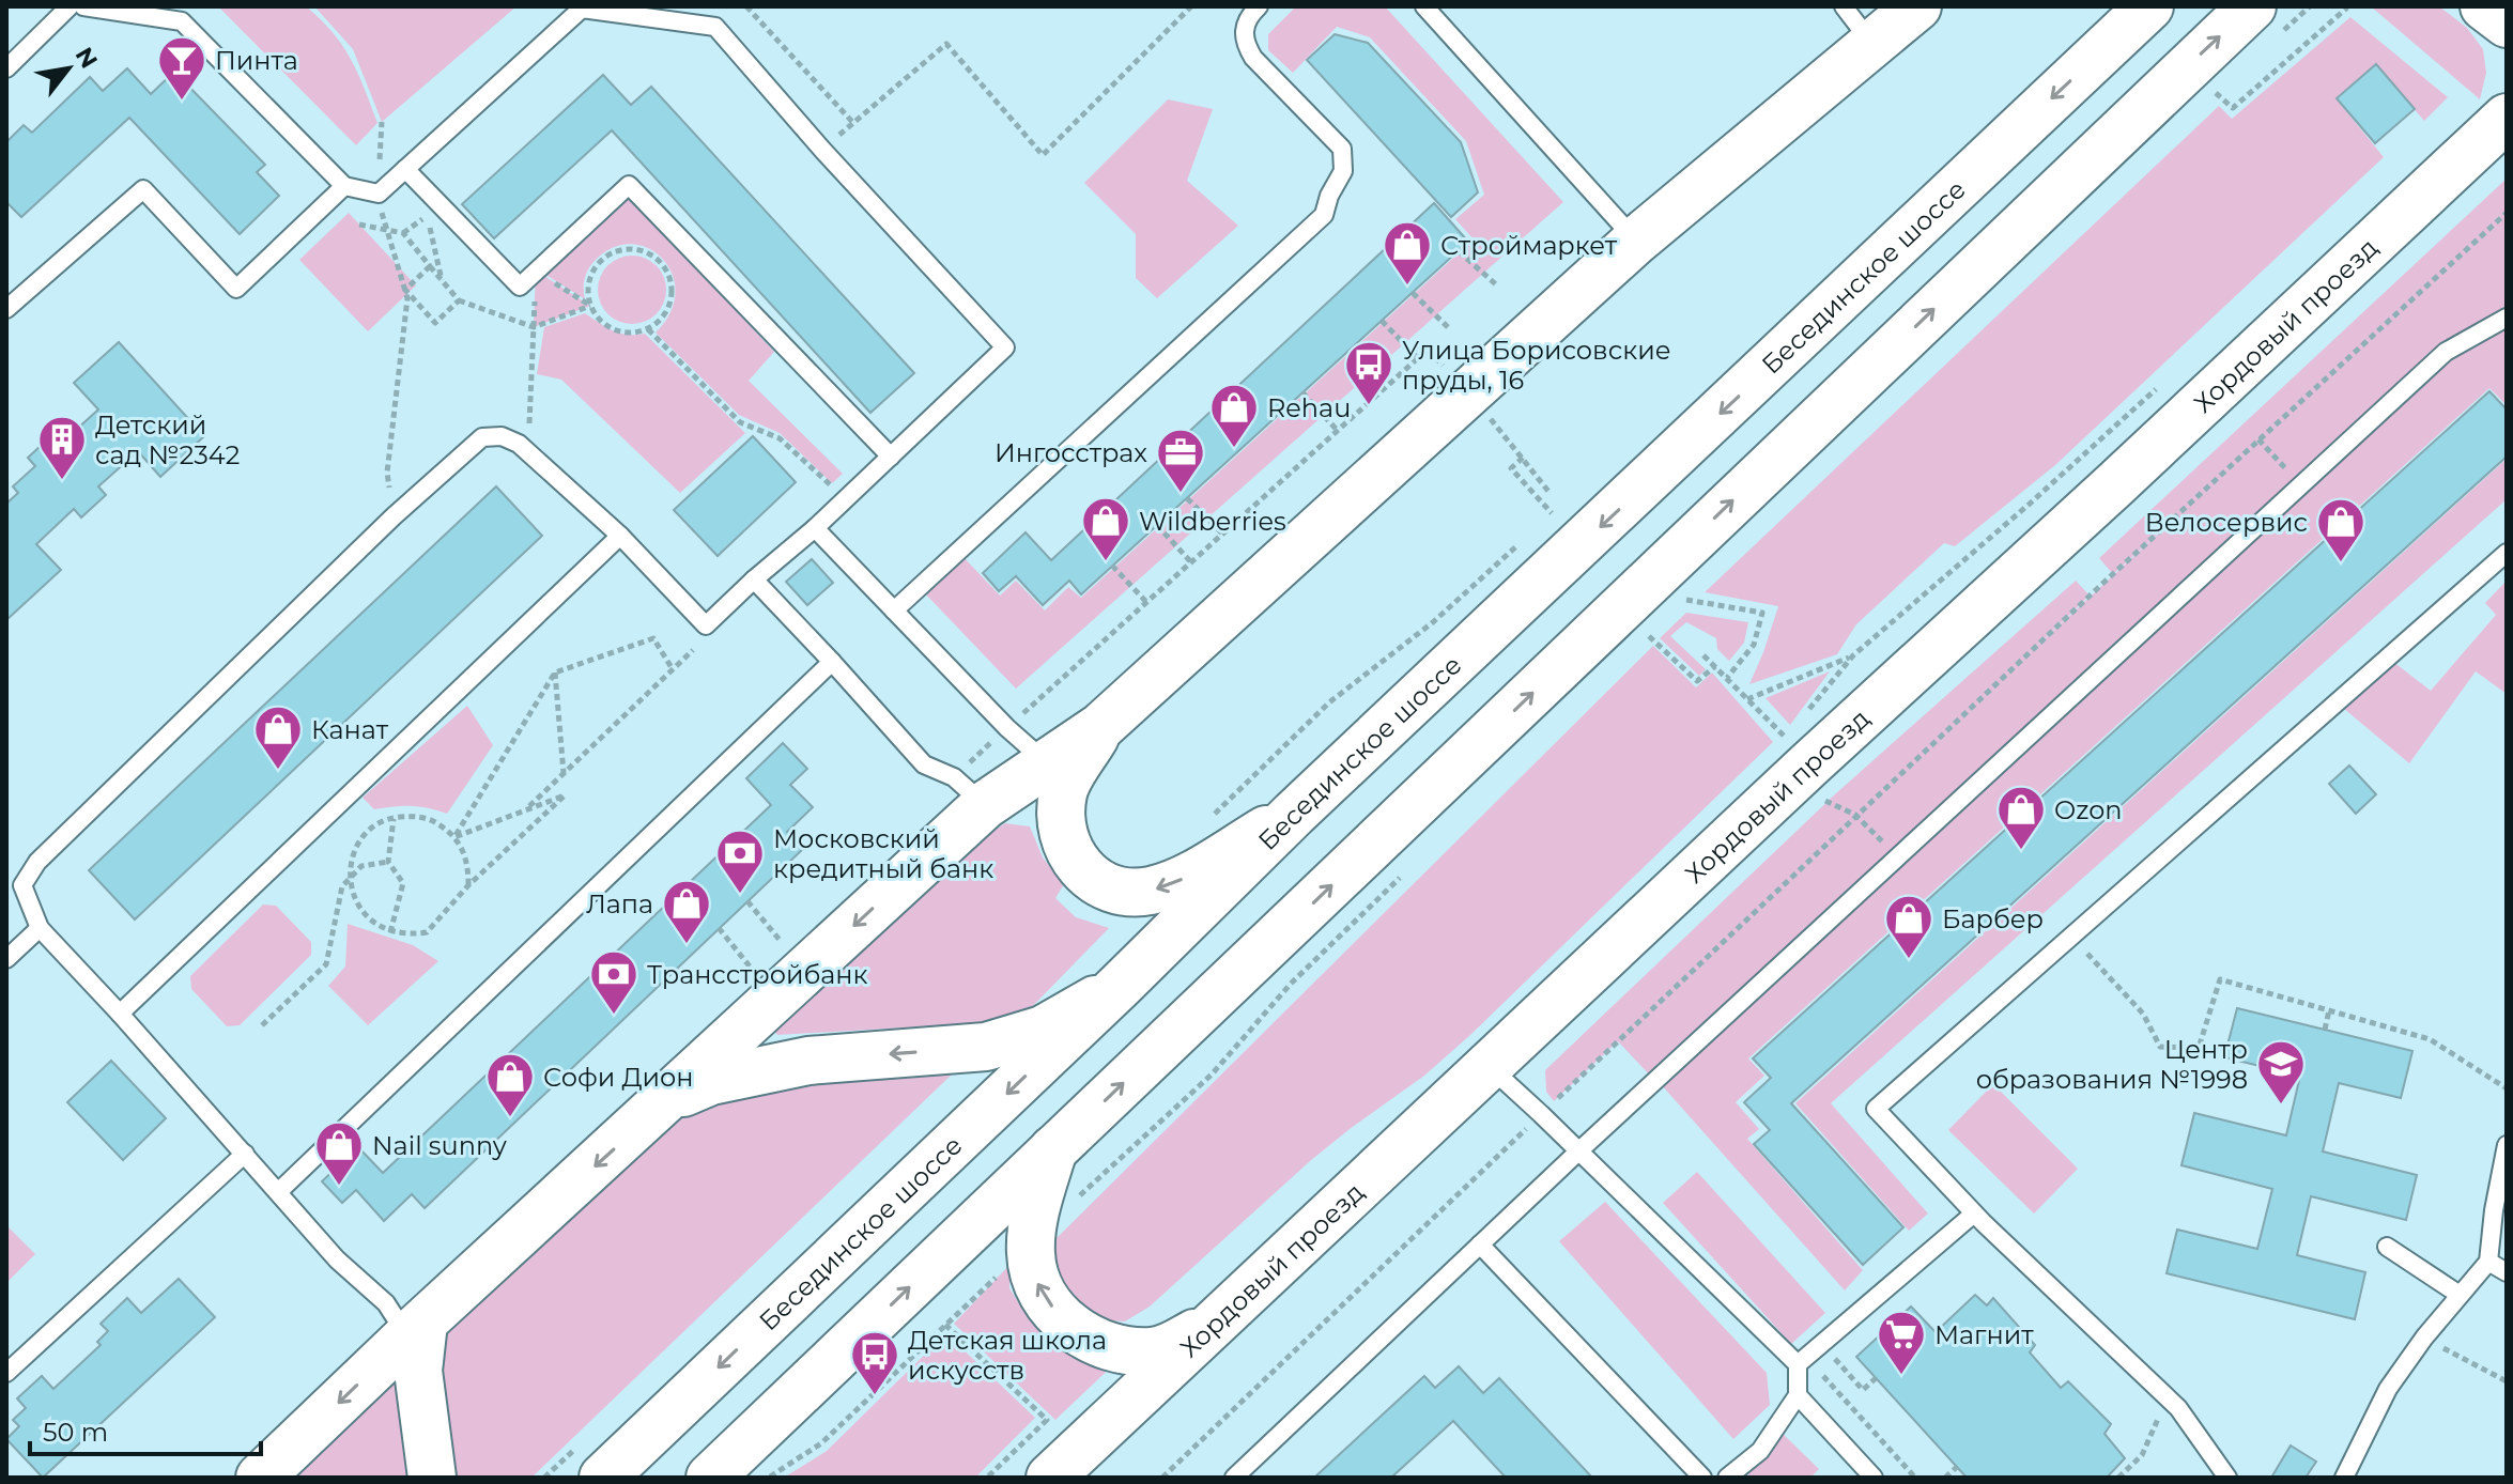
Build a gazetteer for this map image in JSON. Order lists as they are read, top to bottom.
{
  "streets": {
    "main road": ["Бесединское шоссе", "Хордовый проезд"]
  },
  "places": {
    "bar": ["Пинта"],
    "shop": [
      "Строймаркет",
      "Rehau",
      "Wildberries",
      "Велосервис",
      "Канат",
      "Ozon",
      "Лапа",
      "Барбер",
      "Софи Дион",
      "Nail sunny"
    ],
    "bus stop": ["Улица Борисовские пруды, 16", "Детская школа искусств"],
    "building": ["Детский сад №2342"],
    "office": ["Ингосстрах"],
    "bank": ["Московский кредитный банк", "Трансстройбанк"],
    "school or university": ["Центр образования №1998"],
    "supermarket": ["Магнит"]
  },
  "scale_bar": "50 m",
  "north": "top right"
}
